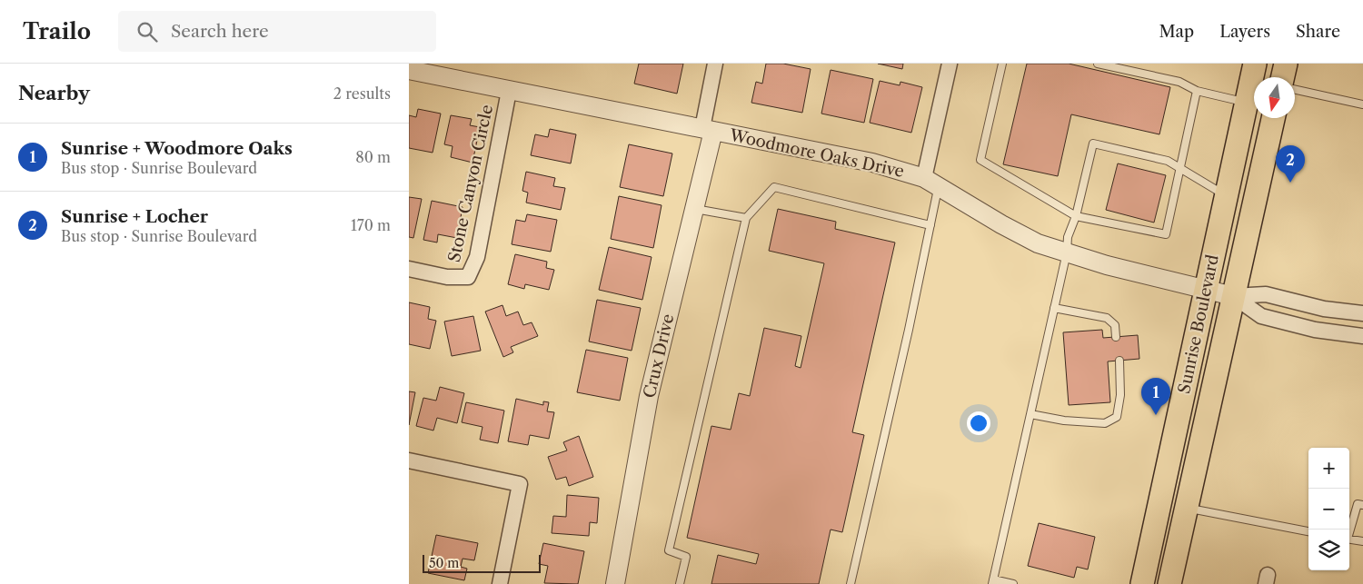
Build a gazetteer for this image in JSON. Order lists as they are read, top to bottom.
{
  "streets": {
    "main road": ["Sunrise Boulevard"],
    "street": ["Woodmore Oaks Drive", "Stone Canyon Circle", "Crux Drive"]
  },
  "crossings": [
    ["Woodmore Oaks Drive", "Stone Canyon Circle"],
    ["Woodmore Oaks Drive", "Sunrise Boulevard"],
    ["Woodmore Oaks Drive", "Crux Drive"]
  ],
  "scale_bar": "50 m",
  "north": "bottom",
  "page": {
    "header": "Trailo",
    "search": "Search here",
    "nav": ["Map", "Layers", "Share"],
    "heading": ["Nearby", "2 results"],
    "list": [
      {
        "mark": "1",
        "name": "Sunrise + Woodmore Oaks",
        "note": "Bus stop · Sunrise Boulevard",
        "value": "80 m"
      },
      {
        "mark": "2",
        "name": "Sunrise + Locher",
        "note": "Bus stop · Sunrise Boulevard",
        "value": "170 m"
      }
    ],
    "pins": ["2", "1"],
    "map_buttons": ["+", "−"],
    "scale": "50 m"
  }
}
